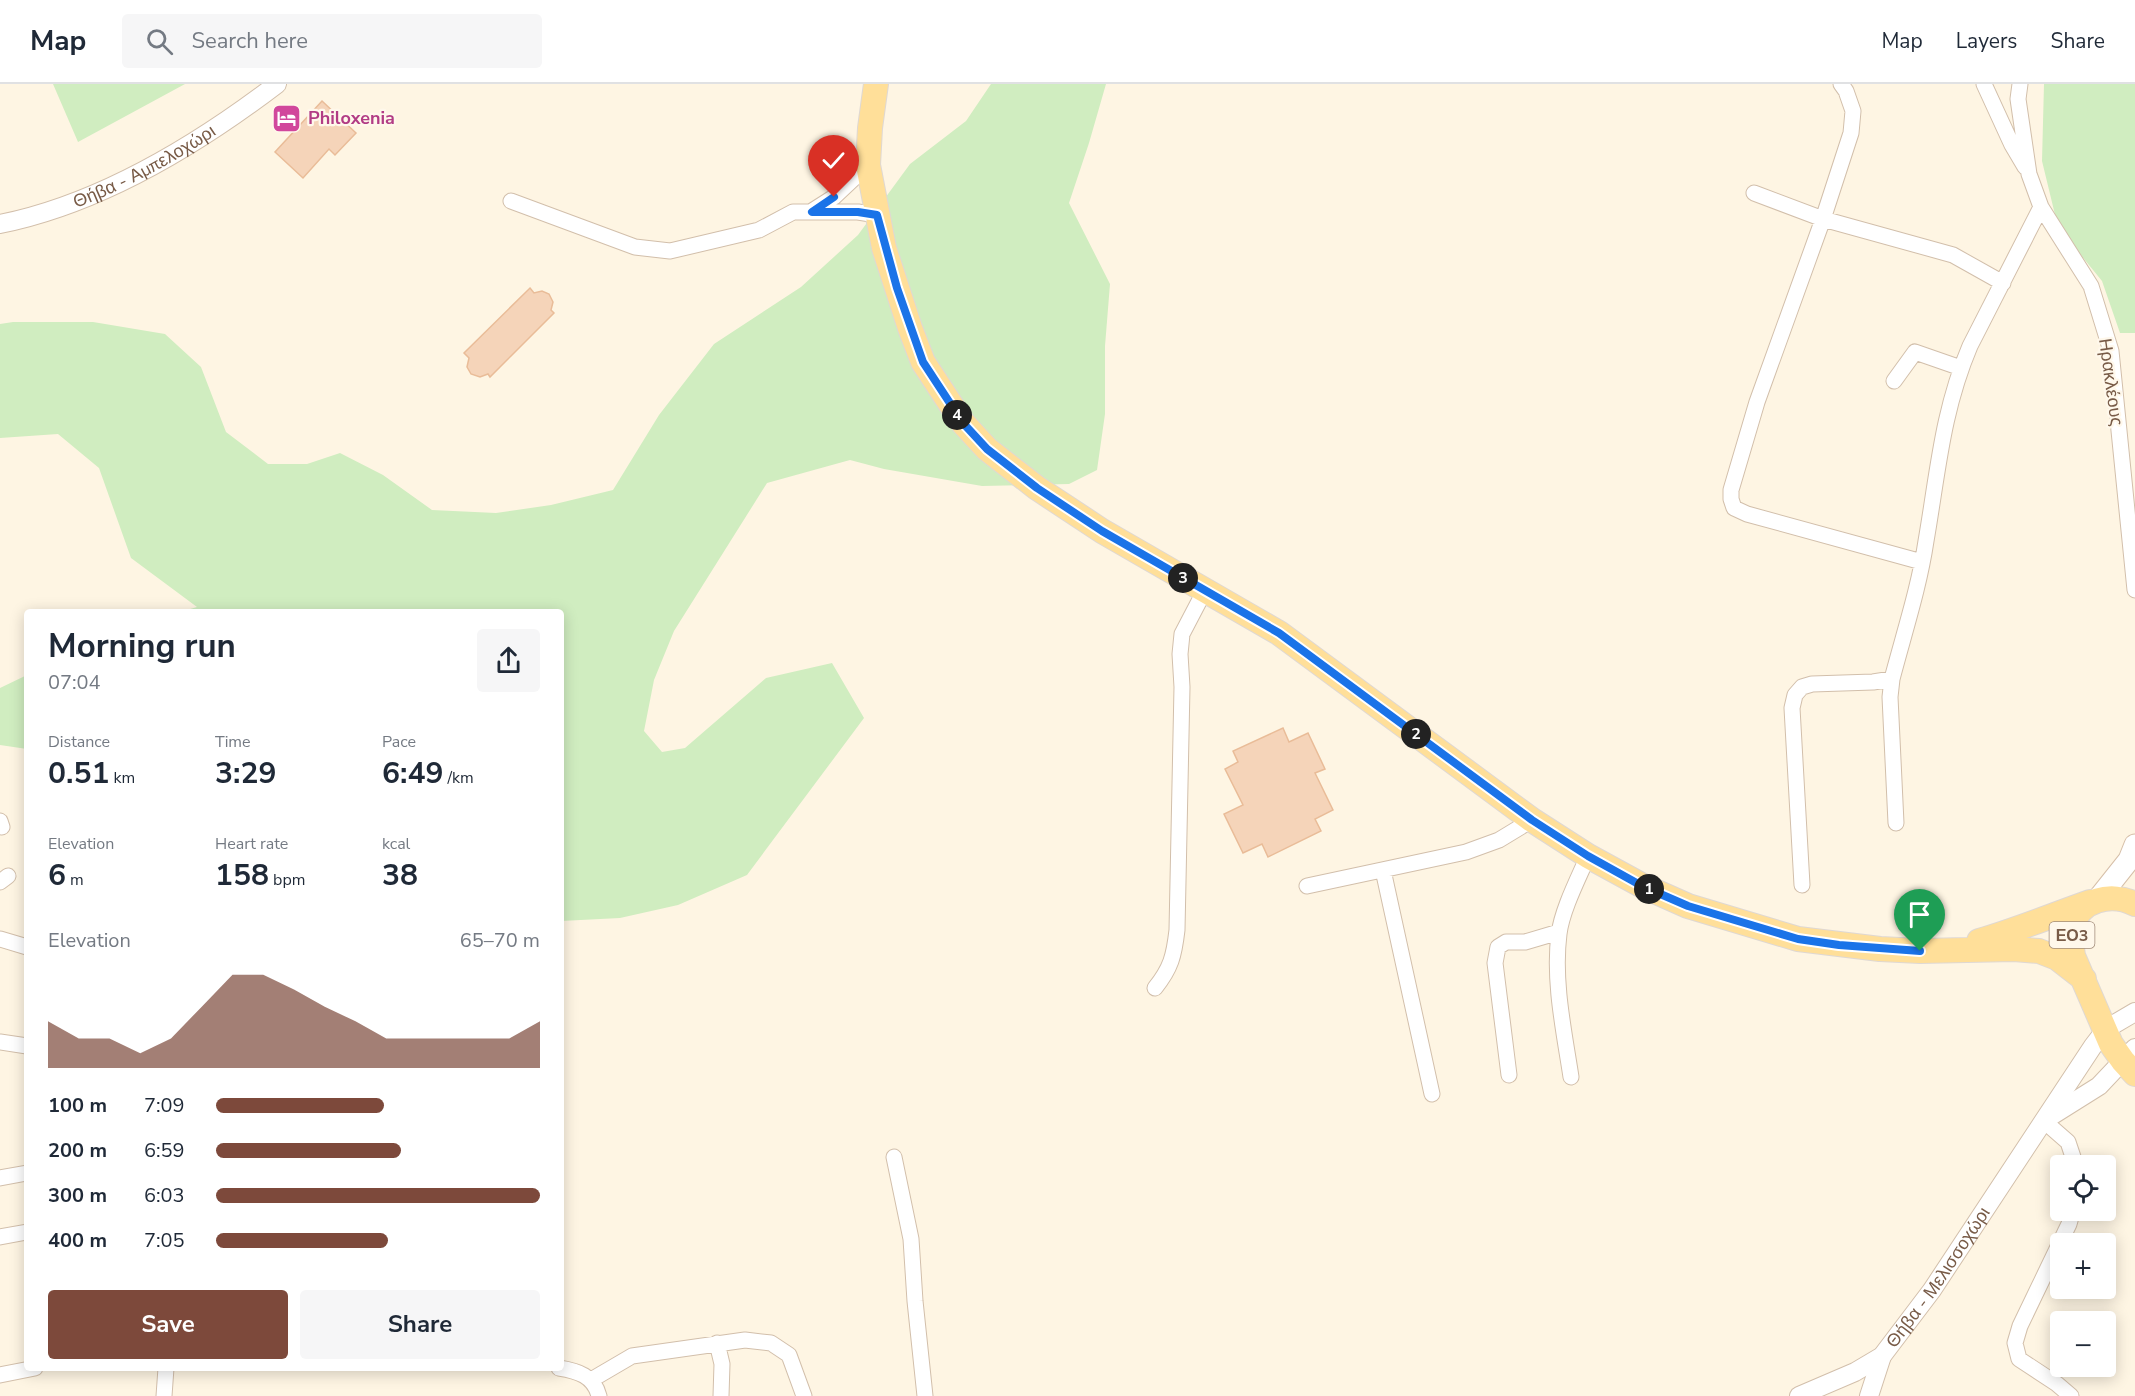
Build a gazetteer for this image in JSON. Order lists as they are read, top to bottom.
{
  "streets": {
    "main road": ["ΕΟ3"],
    "street": ["Θήβα - Αμπελοχώρι", "Ηρακλέους", "Θήβα - Μελισσοχώρι"]
  },
  "crossings": [
    ["ΕΟ3", "Θήβα - Μελισσοχώρι"]
  ],
  "places": {
    "hotel": ["Philoxenia"]
  },
  "page": {
    "header": "Map",
    "search": "Search here",
    "nav": ["Map", "Layers", "Share"],
    "pins": [
      "4",
      "3",
      "2",
      "1"
    ],
    "heading": ["Morning run", "07:04"],
    "stats": [
      ["Distance", "0.51 km"],
      ["Time", "3:29"],
      ["Pace", "6:49 /km"],
      ["Elevation", "6 m"],
      ["Heart rate", "158 bpm"],
      ["kcal", "38"]
    ],
    "chart": ["Elevation", "65–70 m"],
    "list": [
      {
        "name": "100 m",
        "note": "7:09"
      },
      {
        "name": "200 m",
        "note": "6:59"
      },
      {
        "name": "300 m",
        "note": "6:03"
      },
      {
        "name": "400 m",
        "note": "7:05"
      }
    ],
    "map_buttons": ["+", "−"],
    "buttons": ["Save", "Share"]
  }
}
